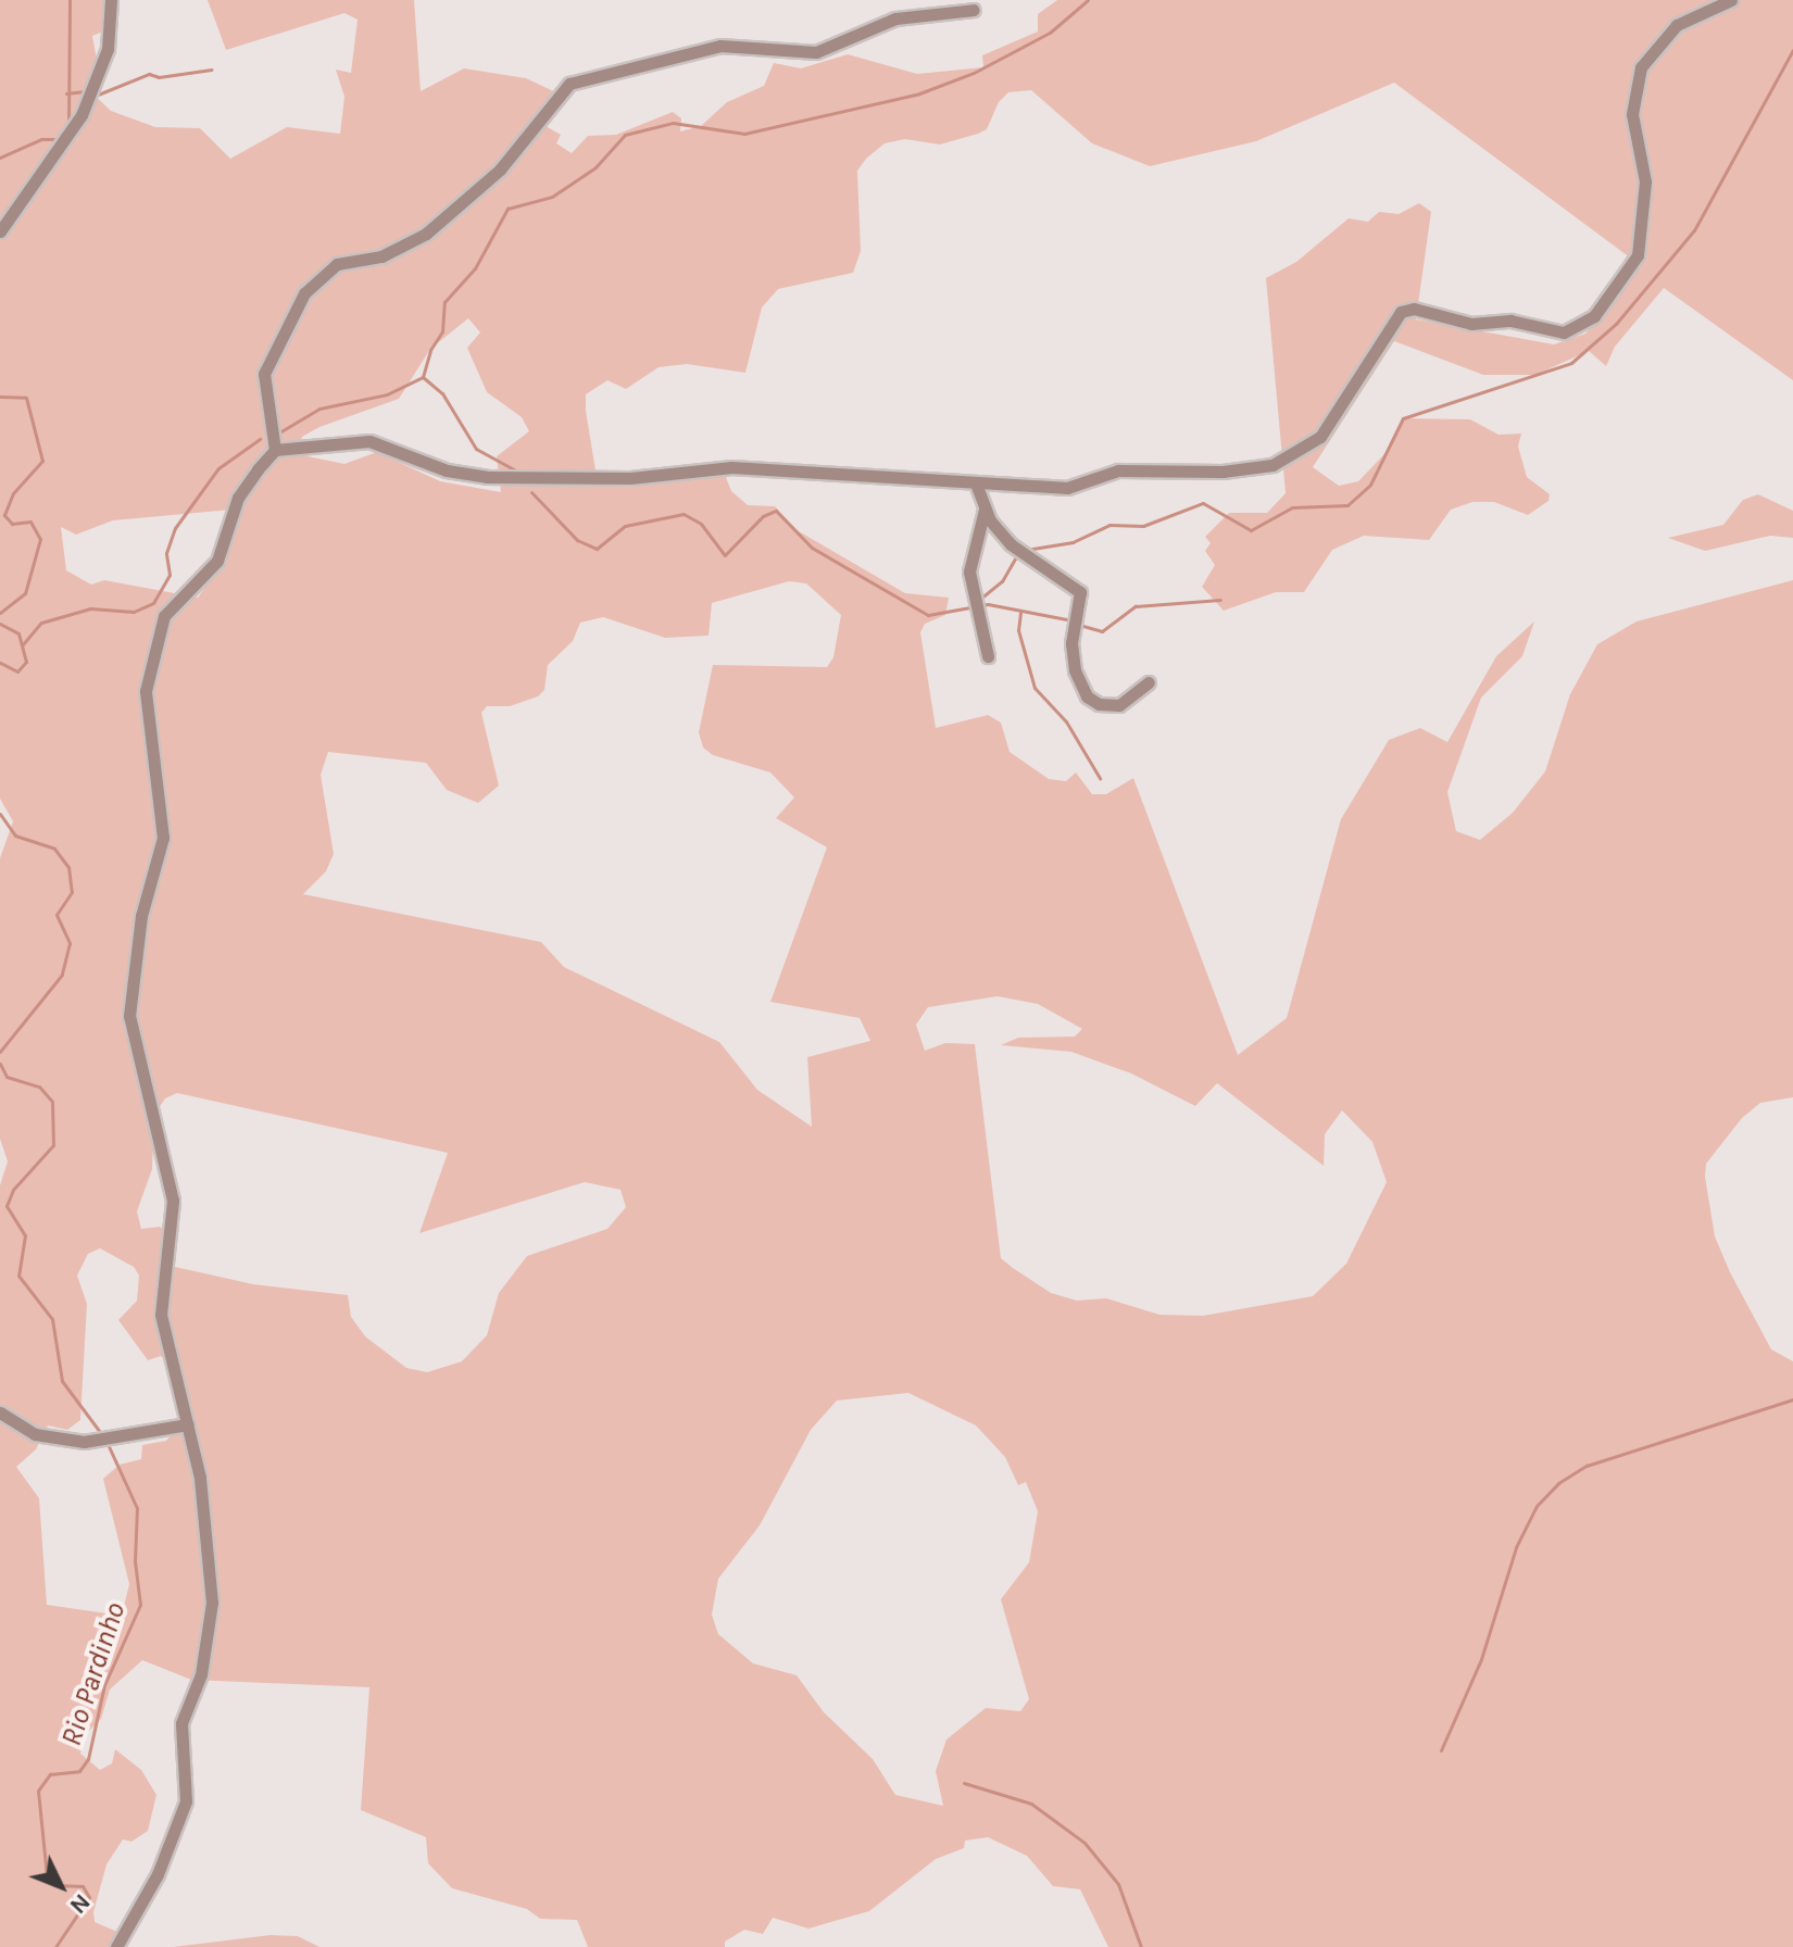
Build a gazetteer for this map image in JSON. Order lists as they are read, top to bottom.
{
  "water": ["Rio Pardinho"],
  "north": "bottom right"
}
